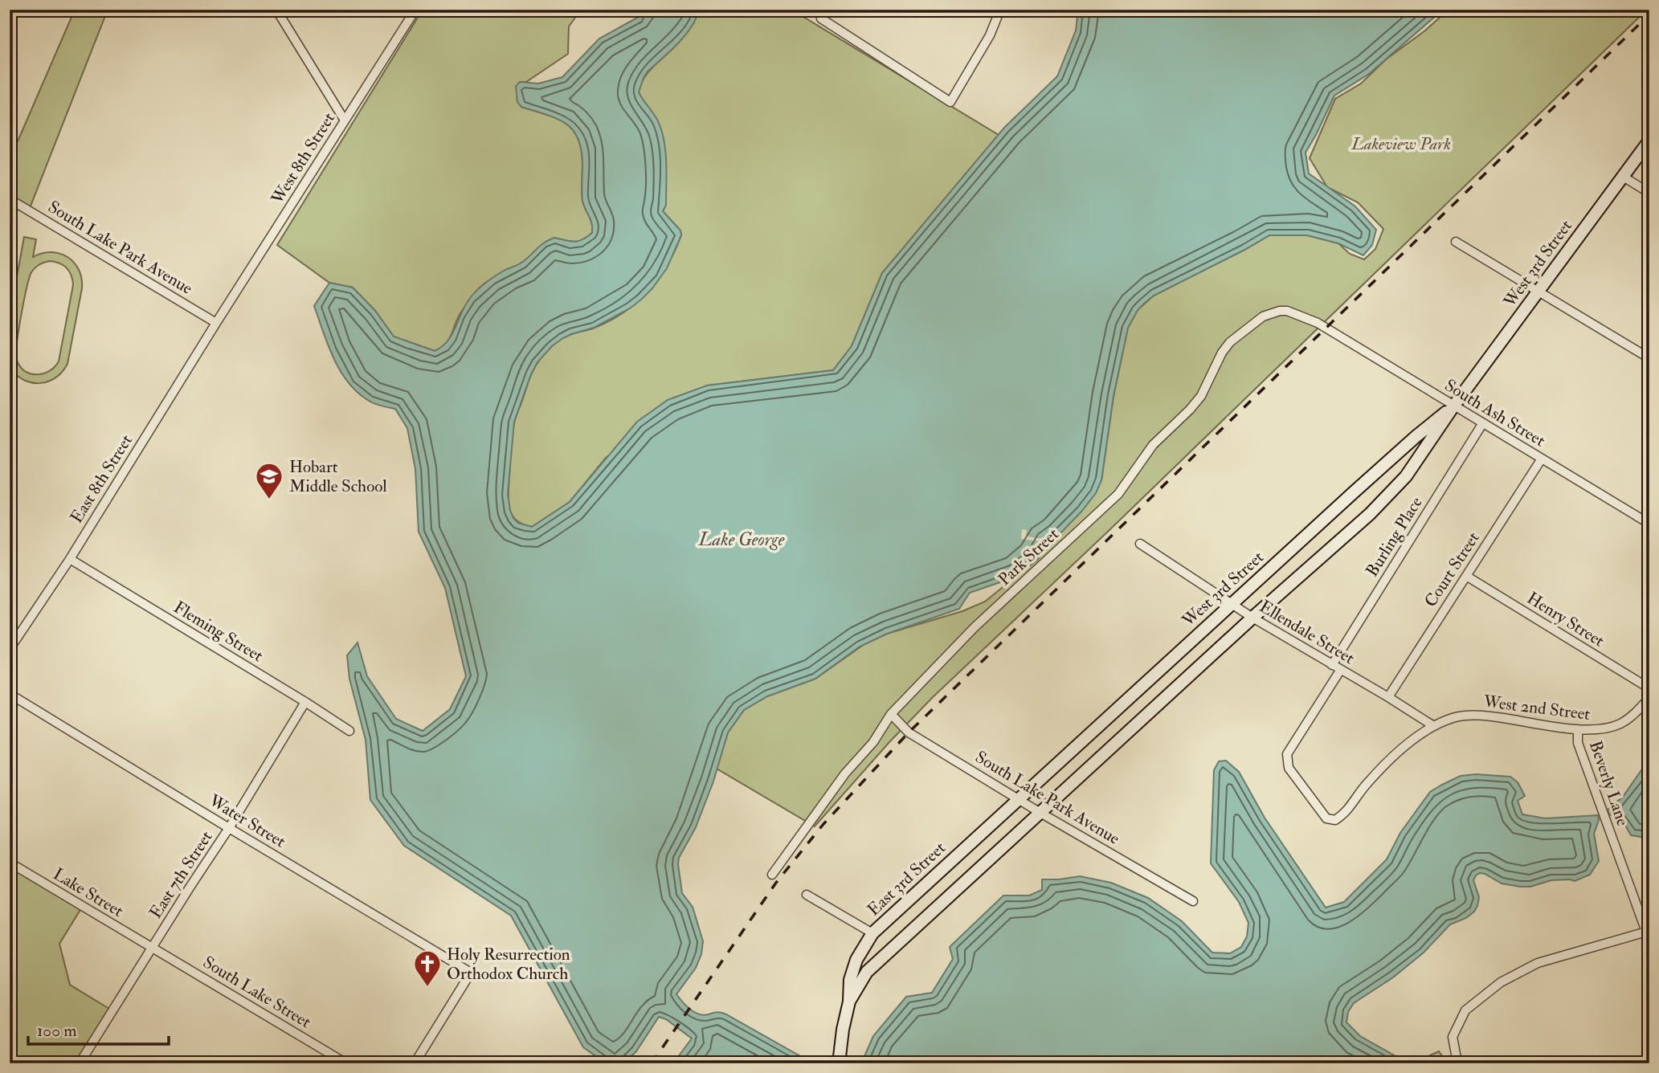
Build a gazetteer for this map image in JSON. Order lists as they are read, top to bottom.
{
  "streets": {
    "street": [
      "West 8th Street",
      "South Lake Park Avenue",
      "West 3rd Street",
      "South Ash Street",
      "East 8th Street",
      "Burling Place",
      "Park Street",
      "Court Street",
      "Henry Street",
      "Fleming Street",
      "Ellendale Street",
      "West 2nd Street",
      "Beverly Lane",
      "Water Street",
      "East 7th Street",
      "East 3rd Street",
      "Lake Street",
      "South Lake Street"
    ]
  },
  "crossings": [
    ["West 8th Street", "South Lake Park Avenue"],
    ["West 8th Street", "East 8th Street"],
    ["South Lake Park Avenue", "West 3rd Street"],
    ["South Lake Park Avenue", "East 8th Street"],
    ["South Lake Park Avenue", "Park Street"],
    ["South Lake Park Avenue", "East 3rd Street"],
    ["West 3rd Street", "South Ash Street"],
    ["West 3rd Street", "Ellendale Street"],
    ["West 3rd Street", "East 3rd Street"],
    ["South Ash Street", "Burling Place"],
    ["South Ash Street", "Park Street"],
    ["South Ash Street", "Court Street"],
    ["East 8th Street", "Fleming Street"],
    ["Burling Place", "Ellendale Street"],
    ["Court Street", "Henry Street"],
    ["Court Street", "Ellendale Street"],
    ["Fleming Street", "East 7th Street"],
    ["Ellendale Street", "West 2nd Street"],
    ["West 2nd Street", "Beverly Lane"],
    ["Water Street", "East 7th Street"],
    ["East 7th Street", "Lake Street"],
    ["East 7th Street", "South Lake Street"],
    ["Lake Street", "South Lake Street"]
  ],
  "water": ["Lake George"],
  "parks": ["Lakeview Park"],
  "places": {
    "school or university": ["Hobart Middle School"],
    "church": ["Holy Resurrection Orthodox Church"]
  },
  "scale_bar": "100 m"
}
